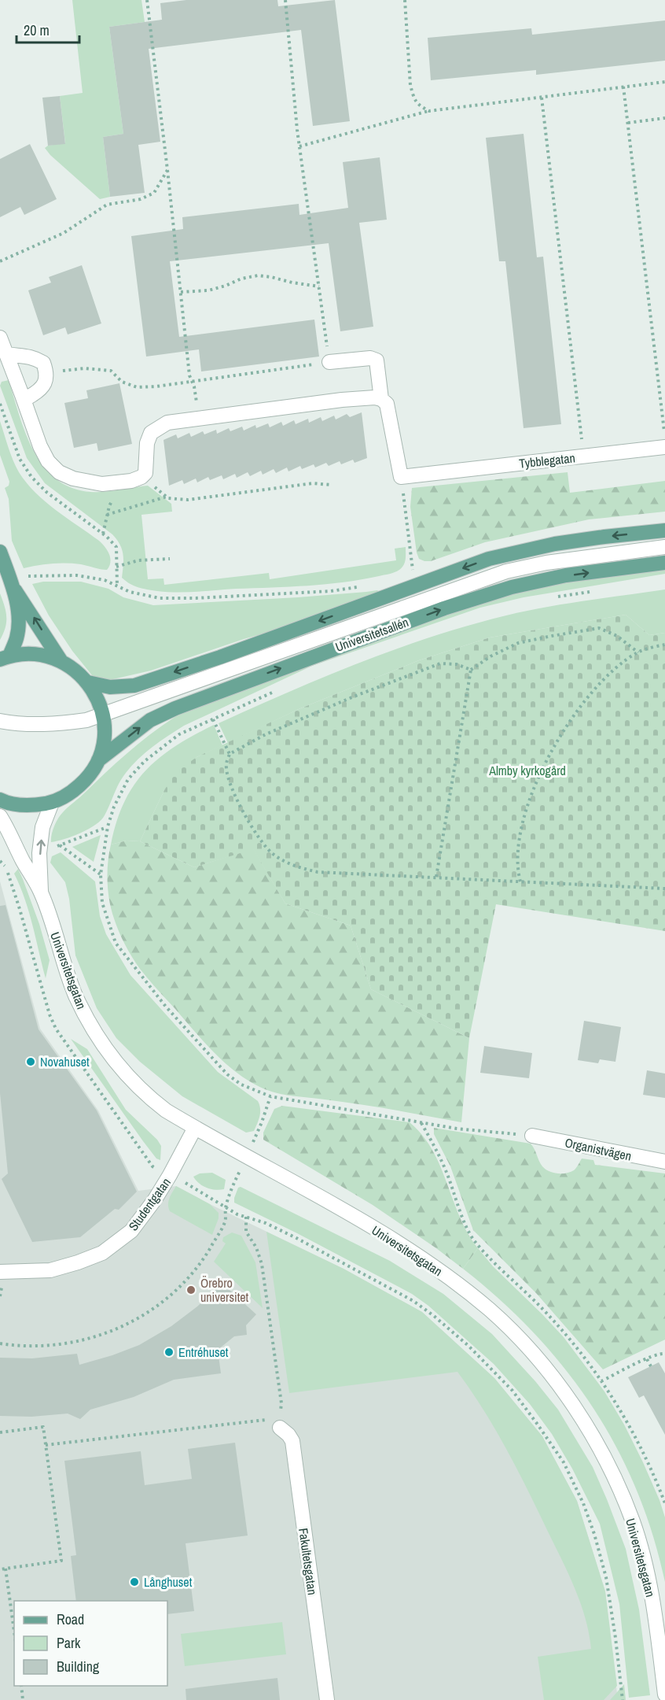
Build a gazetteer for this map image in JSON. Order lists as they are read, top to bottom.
{
  "streets": {
    "main road": ["Universitetsallén"],
    "street": [
      "Tybblegatan",
      "Universitetsgatan",
      "Organistvägen",
      "Studentgatan",
      "Fakultetsgatan"
    ]
  },
  "crossings": [
    ["Universitetsgatan", "Studentgatan"]
  ],
  "parks": ["Almby kyrkogård"],
  "places": [
    "Novahuset",
    "Örebro universitet",
    "Entréhuset",
    "Långhuset"
  ],
  "legend": ["Road", "Park", "Building"],
  "scale_bar": "20 m"
}
